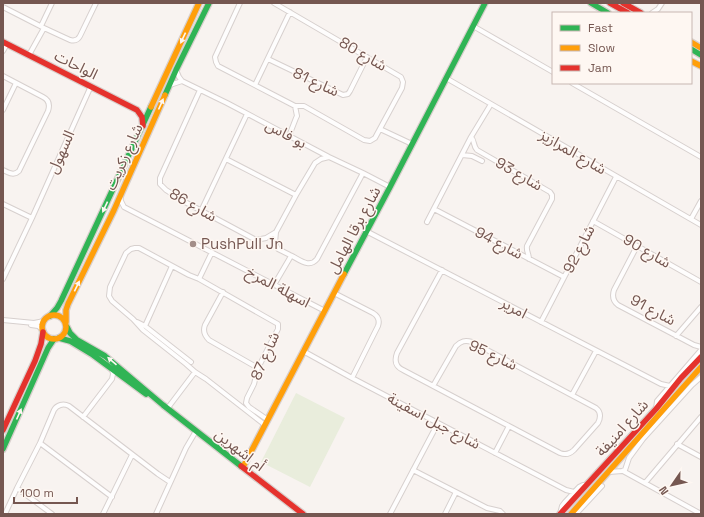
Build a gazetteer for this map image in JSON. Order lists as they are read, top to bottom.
{
  "streets": {
    "street": [
      "شارع 80",
      "الواحات",
      "شارع 81",
      "بو فاس",
      "السهول",
      "شارع المرازيز",
      "شارع زكريت",
      "شارع 93",
      "شارع 86",
      "شارع برقا الهامل",
      "شارع 94",
      "شارع 92",
      "شارع 90",
      "اسهلة المرخ",
      "امرير",
      "شارع 91",
      "شارع 95",
      "شارع 87",
      "شارع جبل اسفينة",
      "شارع امنيفة",
      "أم اشهرين"
    ]
  },
  "crossings": [
    ["شارع 80", "شارع 81"],
    ["الواحات", "السهول"],
    ["بو فاس", "شارع 86"],
    ["بو فاس", "شارع برقا الهامل"],
    ["شارع المرازيز", "شارع برقا الهامل"],
    ["شارع المرازيز", "شارع 92"],
    ["شارع زكريت", "أم اشهرين"],
    ["شارع 93", "شارع 94"],
    ["شارع برقا الهامل", "اسهلة المرخ"],
    ["شارع برقا الهامل", "امرير"],
    ["شارع برقا الهامل", "شارع 87"],
    ["شارع برقا الهامل", "شارع جبل اسفينة"],
    ["شارع برقا الهامل", "أم اشهرين"],
    ["شارع 94", "شارع 92"],
    ["شارع 92", "شارع 90"],
    ["شارع 92", "امرير"],
    ["شارع 90", "شارع 91"],
    ["امرير", "شارع 95"],
    ["شارع 91", "شارع امنيفة"]
  ],
  "places": ["PushPull Jn"],
  "legend": ["Fast", "Slow", "Jam"],
  "scale_bar": "100 m",
  "north": "bottom left"
}
